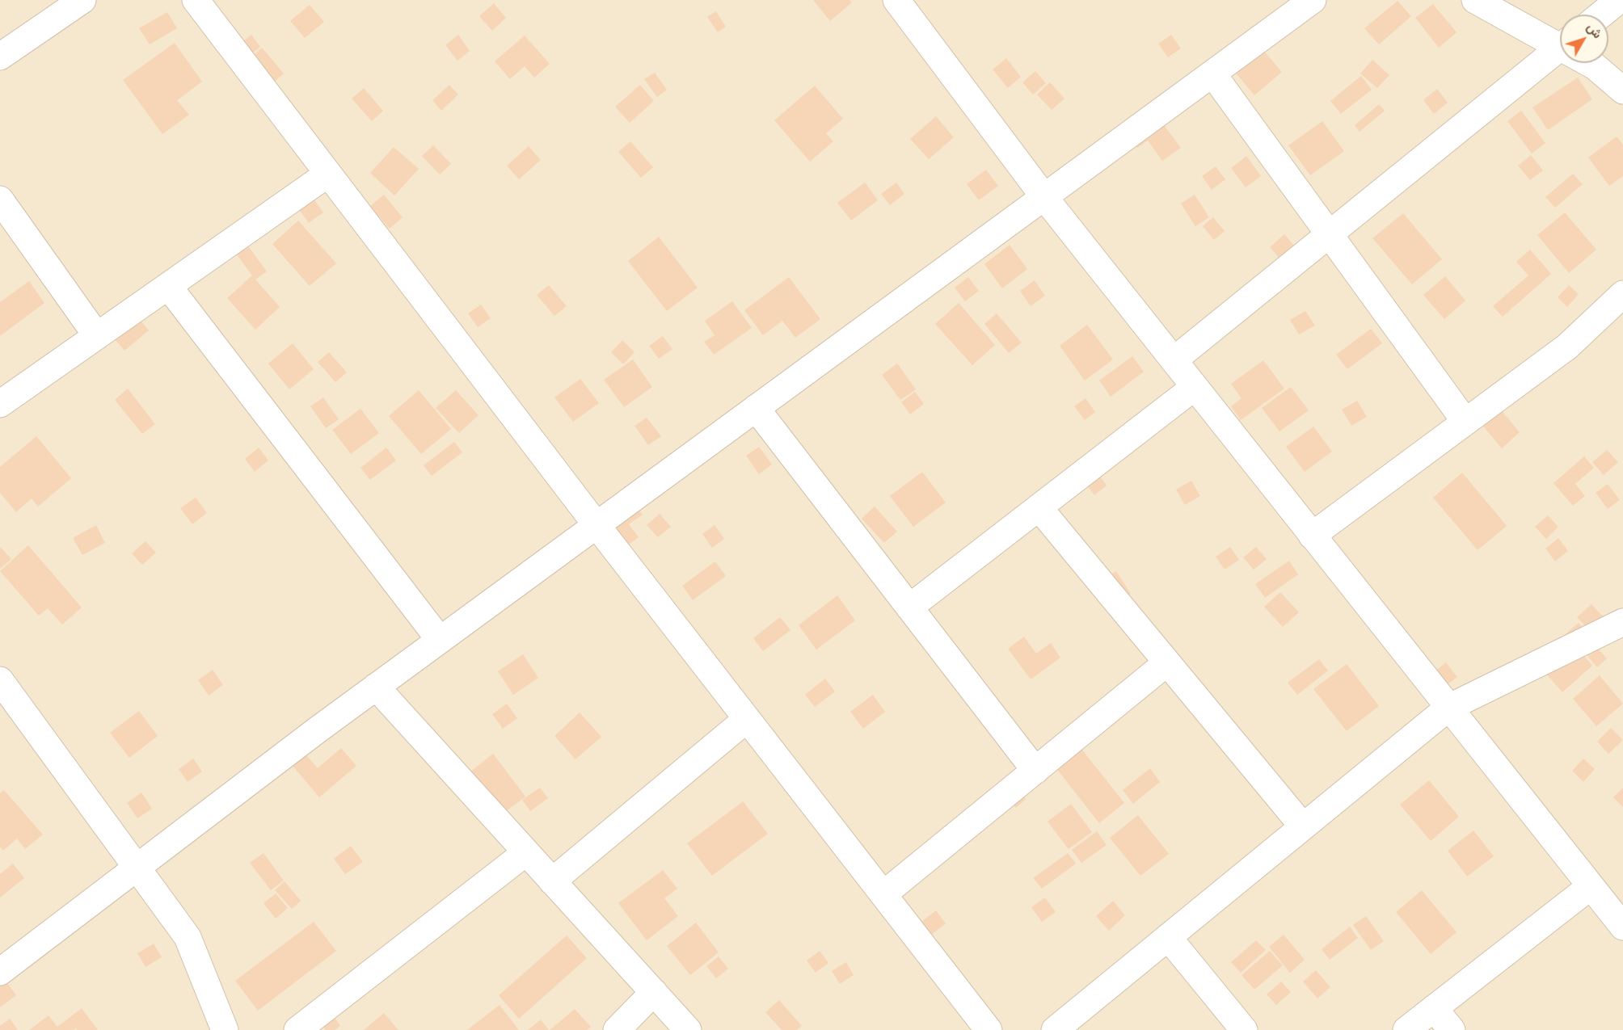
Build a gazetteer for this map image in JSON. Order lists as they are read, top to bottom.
{
  "north": "top right"
}
